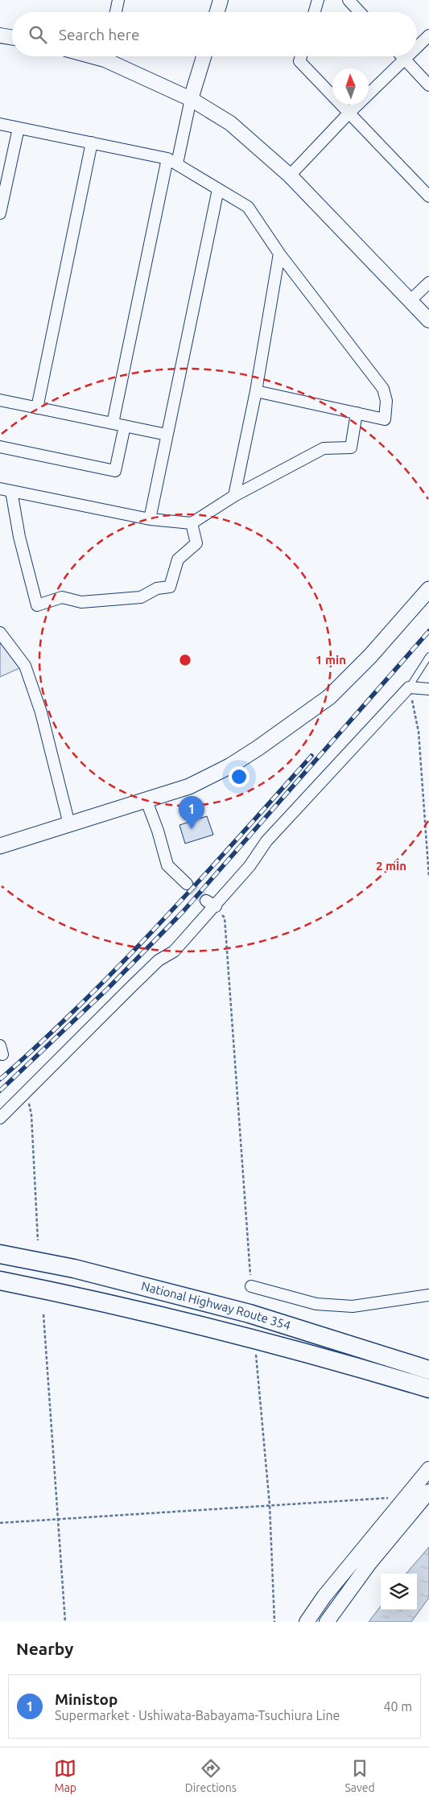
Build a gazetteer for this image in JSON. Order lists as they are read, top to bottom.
{
  "streets": {
    "highway": ["National Highway Route 354"]
  },
  "north": "top",
  "page": {
    "search": "Search here",
    "pins": "1",
    "heading": "Nearby",
    "list": [
      {
        "mark": "1",
        "name": "Ministop",
        "note": "Supermarket · Ushiwata-Babayama-Tsuchiura Line",
        "value": "40 m"
      }
    ],
    "nav": ["Map", "Directions", "Saved"]
  },
  "rings": ["1 min", "2 min"]
}
